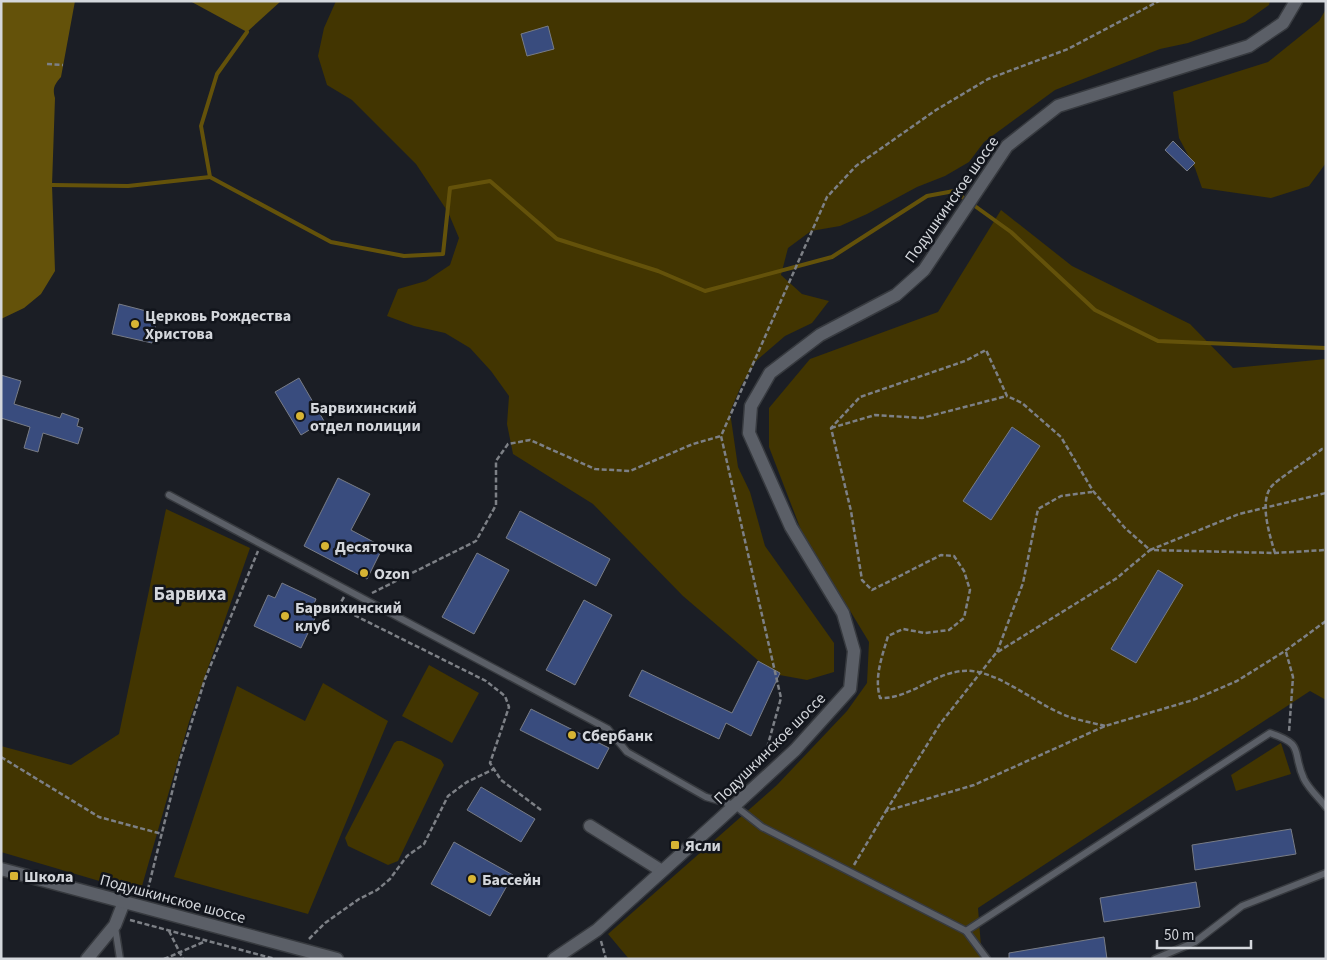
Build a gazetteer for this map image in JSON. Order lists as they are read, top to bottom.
{
  "streets": {
    "main road": ["Подушкинское шоссе"]
  },
  "districts": ["Барвиха"],
  "places": {
    "other": [
      "Церковь Рождества Христова",
      "Барвихинский отдел полиции",
      "Десяточка",
      "Ozon",
      "Барвихинский клуб",
      "Сбербанк",
      "Бассейн"
    ],
    "transit": ["Ясли", "Школа"]
  },
  "scale_bar": "50 m"
}
